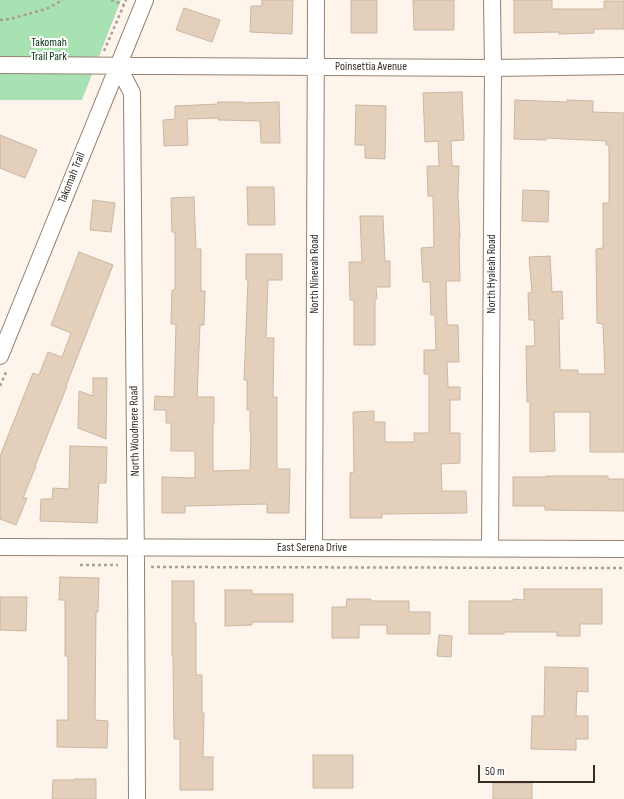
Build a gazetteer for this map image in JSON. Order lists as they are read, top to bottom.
{
  "streets": {
    "street": [
      "Poinsettia Avenue",
      "Takomah Trail",
      "North Ninevah Road",
      "North Hyaleah Road",
      "North Woodmere Road",
      "East Serena Drive"
    ]
  },
  "crossings": [
    ["Poinsettia Avenue", "Takomah Trail"],
    ["Poinsettia Avenue", "North Ninevah Road"],
    ["Poinsettia Avenue", "North Hyaleah Road"],
    ["Poinsettia Avenue", "North Woodmere Road"],
    ["Takomah Trail", "North Woodmere Road"],
    ["North Ninevah Road", "East Serena Drive"],
    ["North Hyaleah Road", "East Serena Drive"],
    ["North Woodmere Road", "East Serena Drive"]
  ],
  "parks": ["Takomah Trail Park"],
  "scale_bar": "50 m"
}
